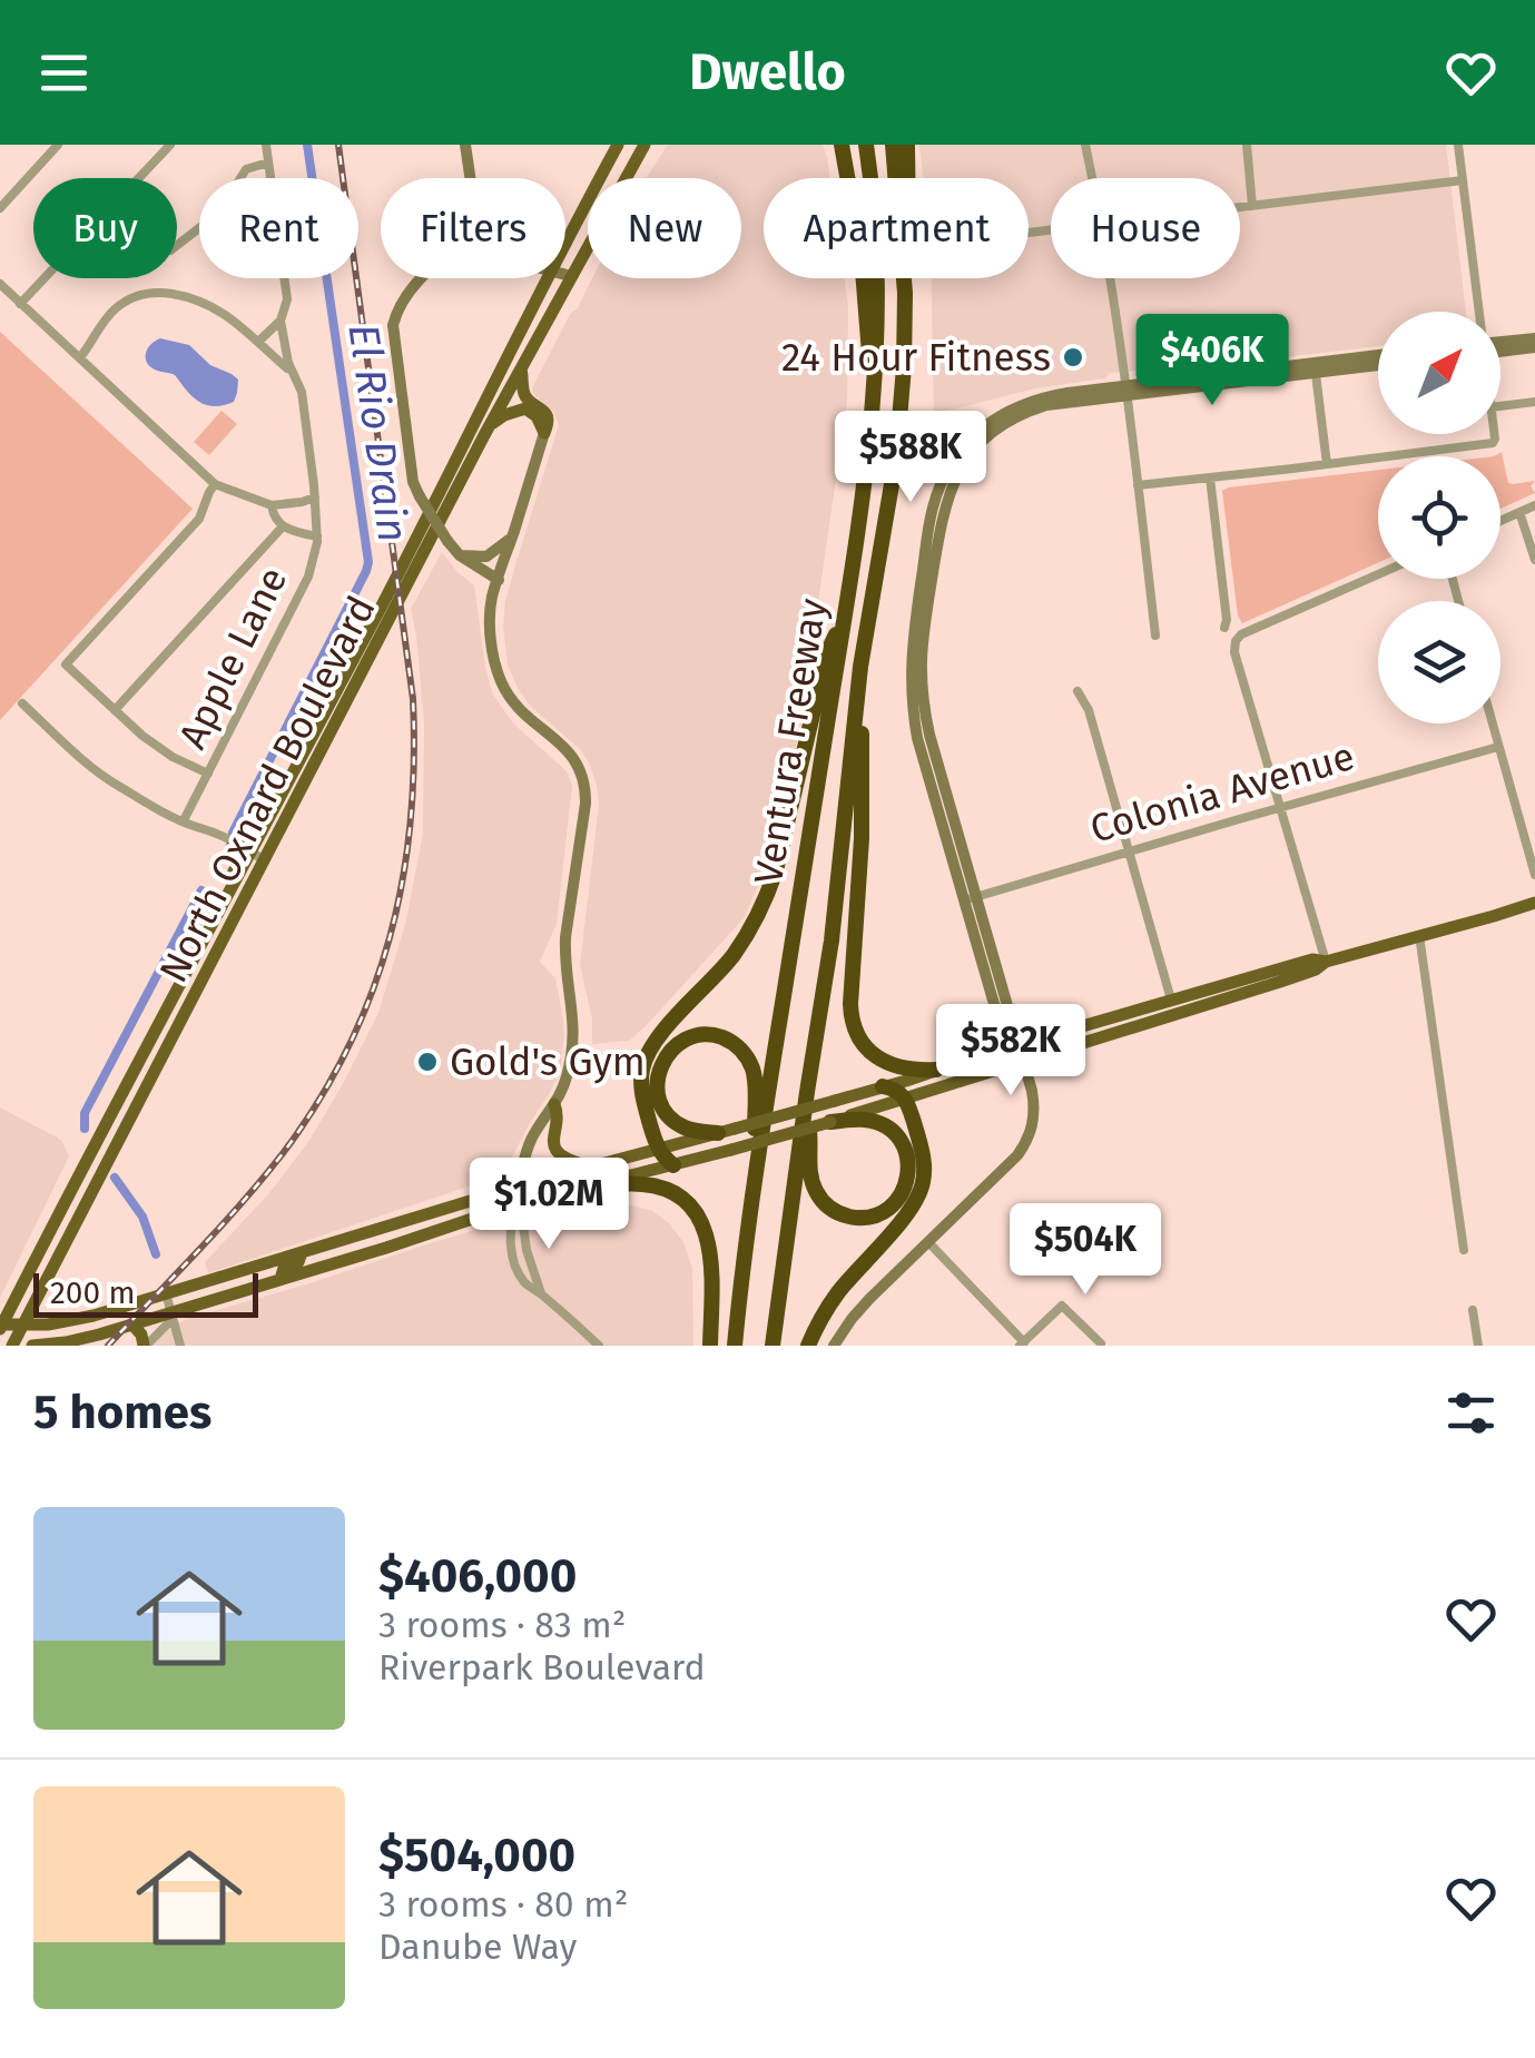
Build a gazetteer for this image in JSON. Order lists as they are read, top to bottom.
{
  "streets": {
    "highway": ["Ventura Freeway"],
    "main road": ["North Oxnard Boulevard"],
    "street": ["Apple Lane", "Colonia Avenue"]
  },
  "water": ["El Rio Drain"],
  "places": ["24 Hour Fitness", "Gold's Gym"],
  "scale_bar": "200 m",
  "north": "top right",
  "page": {
    "header": "Dwello",
    "chip": [
      "Buy",
      "Rent",
      "Filters",
      "New",
      "Apartment",
      "House"
    ],
    "price": [
      "$406K",
      "$588K",
      "$582K",
      "$1.02M",
      "$504K"
    ],
    "scale": "200 m",
    "heading": "5 homes",
    "list": [
      {
        "name": "$406,000",
        "note": "3 rooms · 83 m² · Riverpark Boulevard"
      },
      {
        "name": "$504,000",
        "note": "3 rooms · 80 m² · Danube Way"
      }
    ]
  }
}
